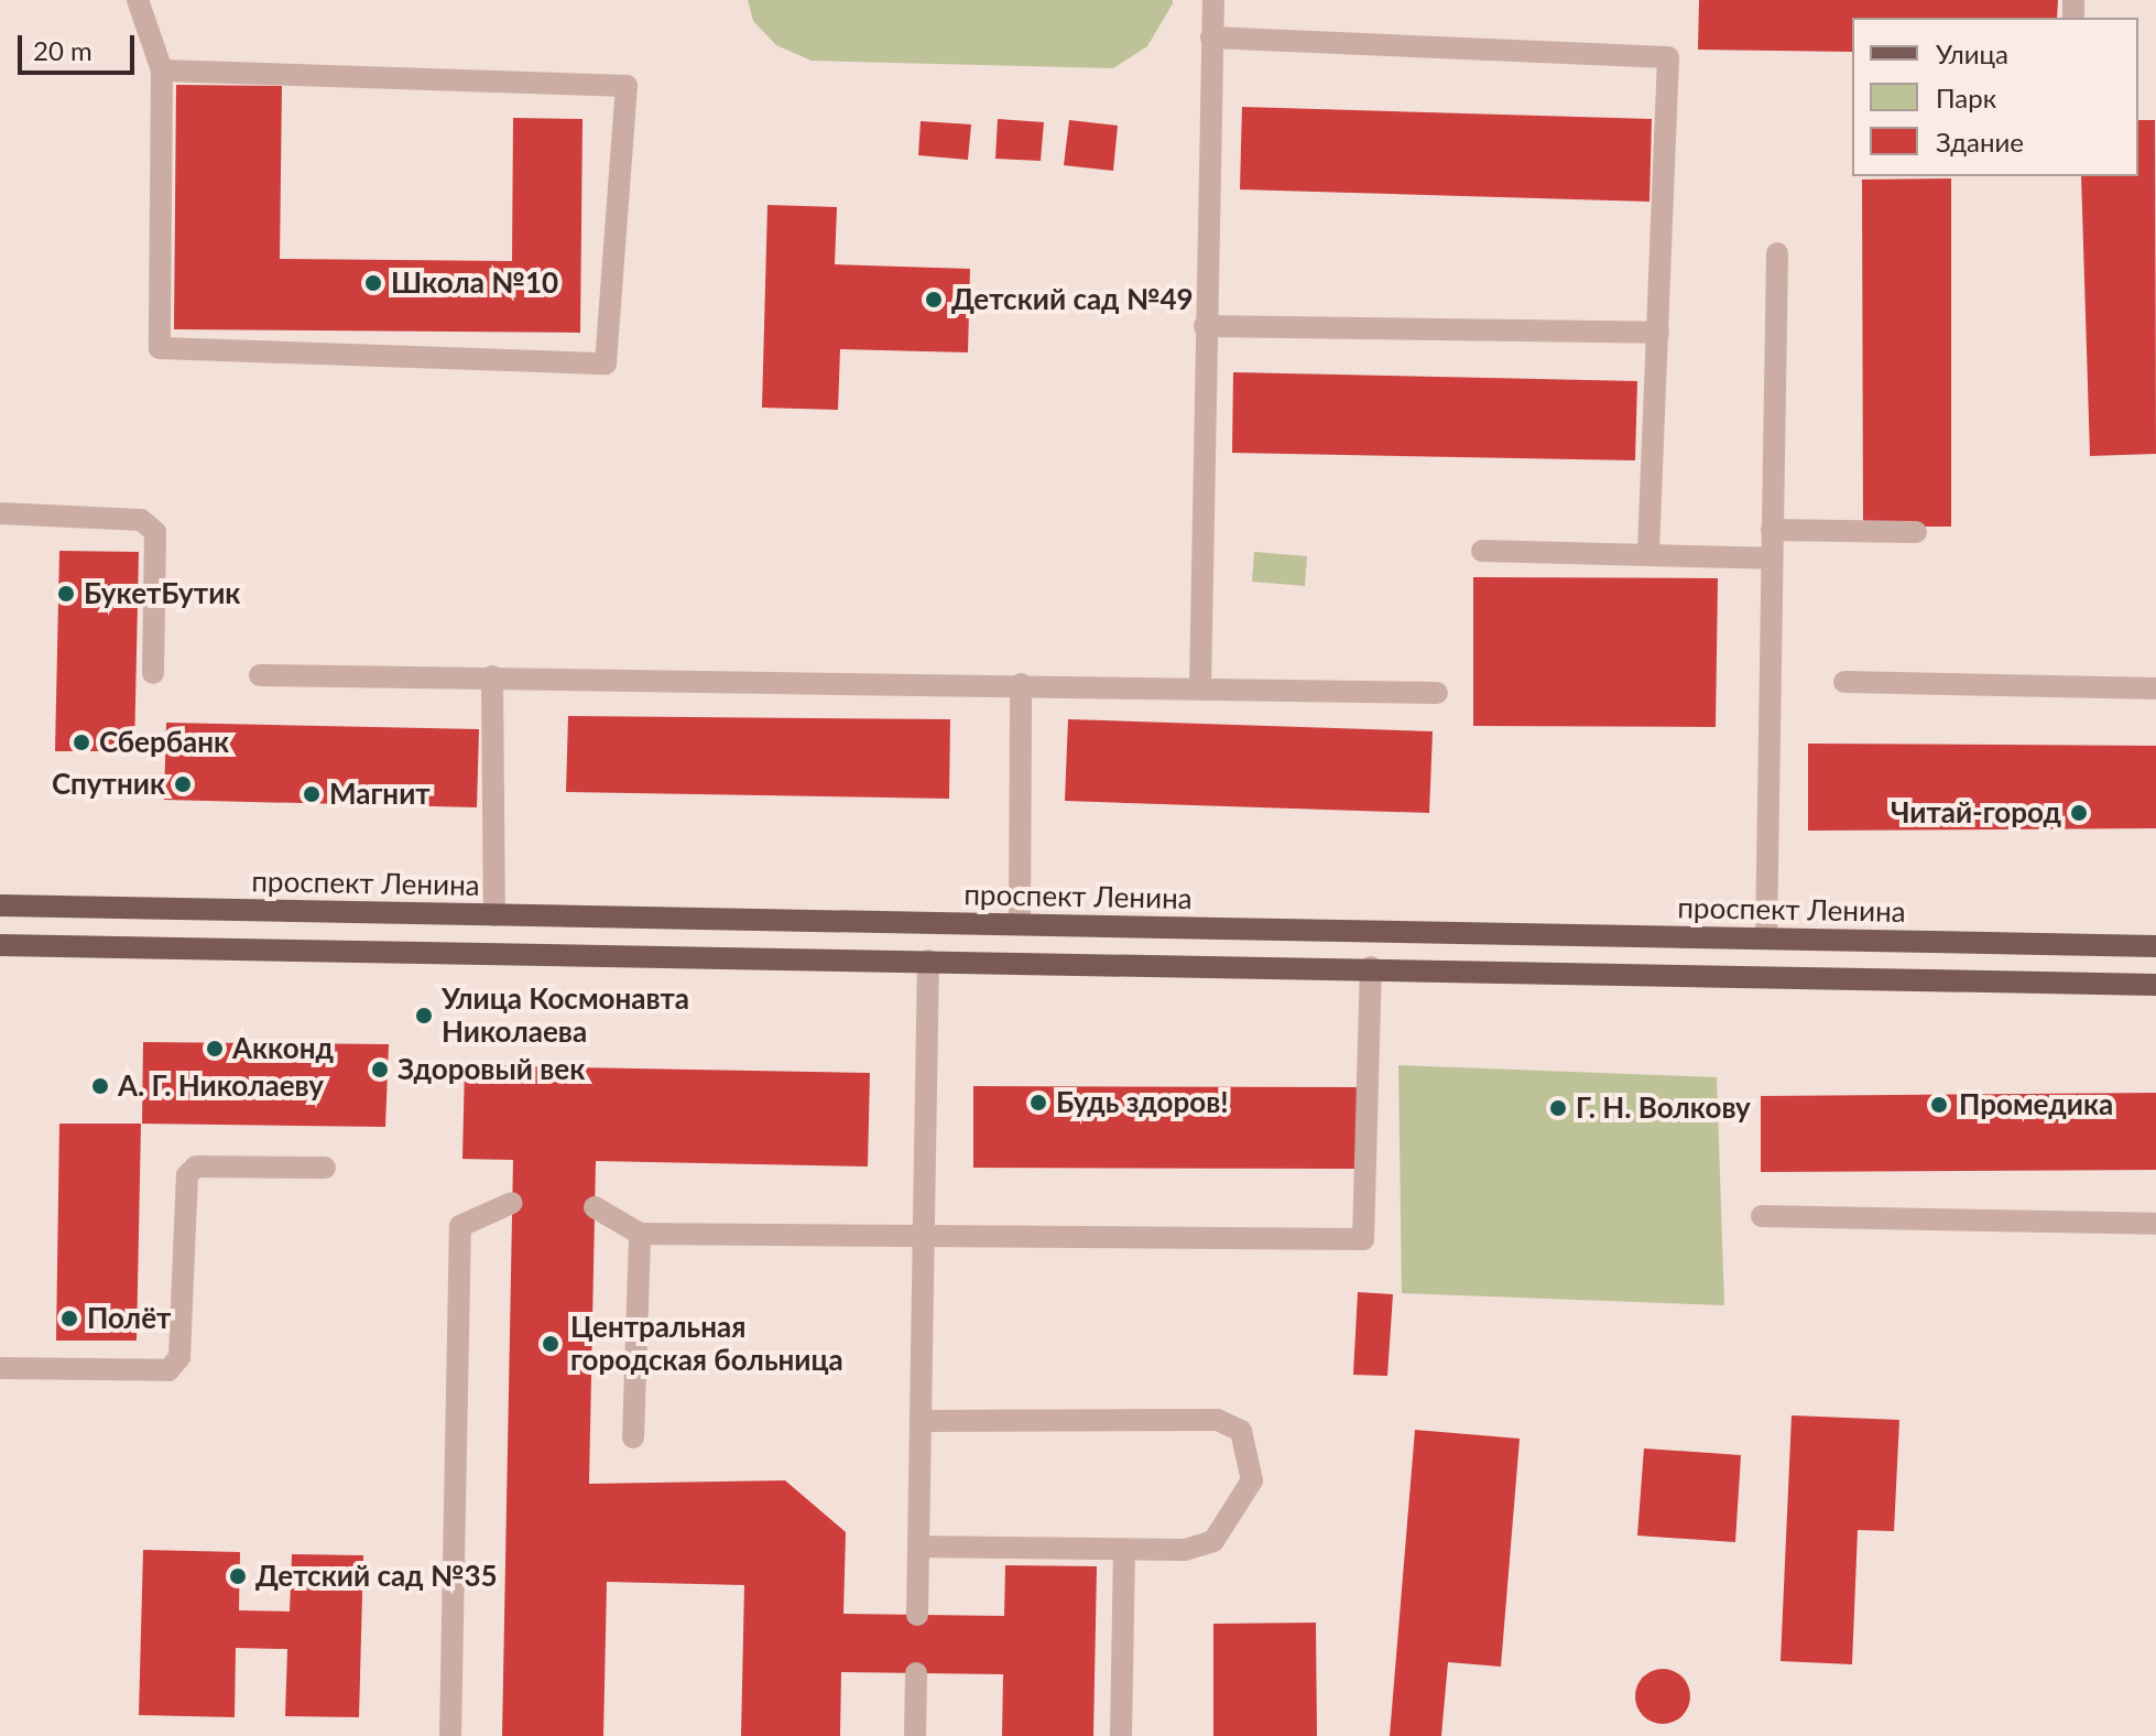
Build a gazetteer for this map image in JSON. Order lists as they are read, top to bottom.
{
  "streets": {
    "main road": ["проспект Ленина"]
  },
  "places": [
    "Школа №10",
    "Детский сад №49",
    "БукетБутик",
    "Сбербанк",
    "Спутник",
    "Магнит",
    "Читай-город",
    "Улица Космонавта Николаева",
    "Акконд",
    "Здоровый век",
    "А. Г. Николаеву",
    "Будь здоров!",
    "Промедика",
    "Г. Н. Волкову",
    "Полёт",
    "Центральная городская больница",
    "Детский сад №35"
  ],
  "legend": ["Улица", "Парк", "Здание"],
  "scale_bar": "20 m"
}
